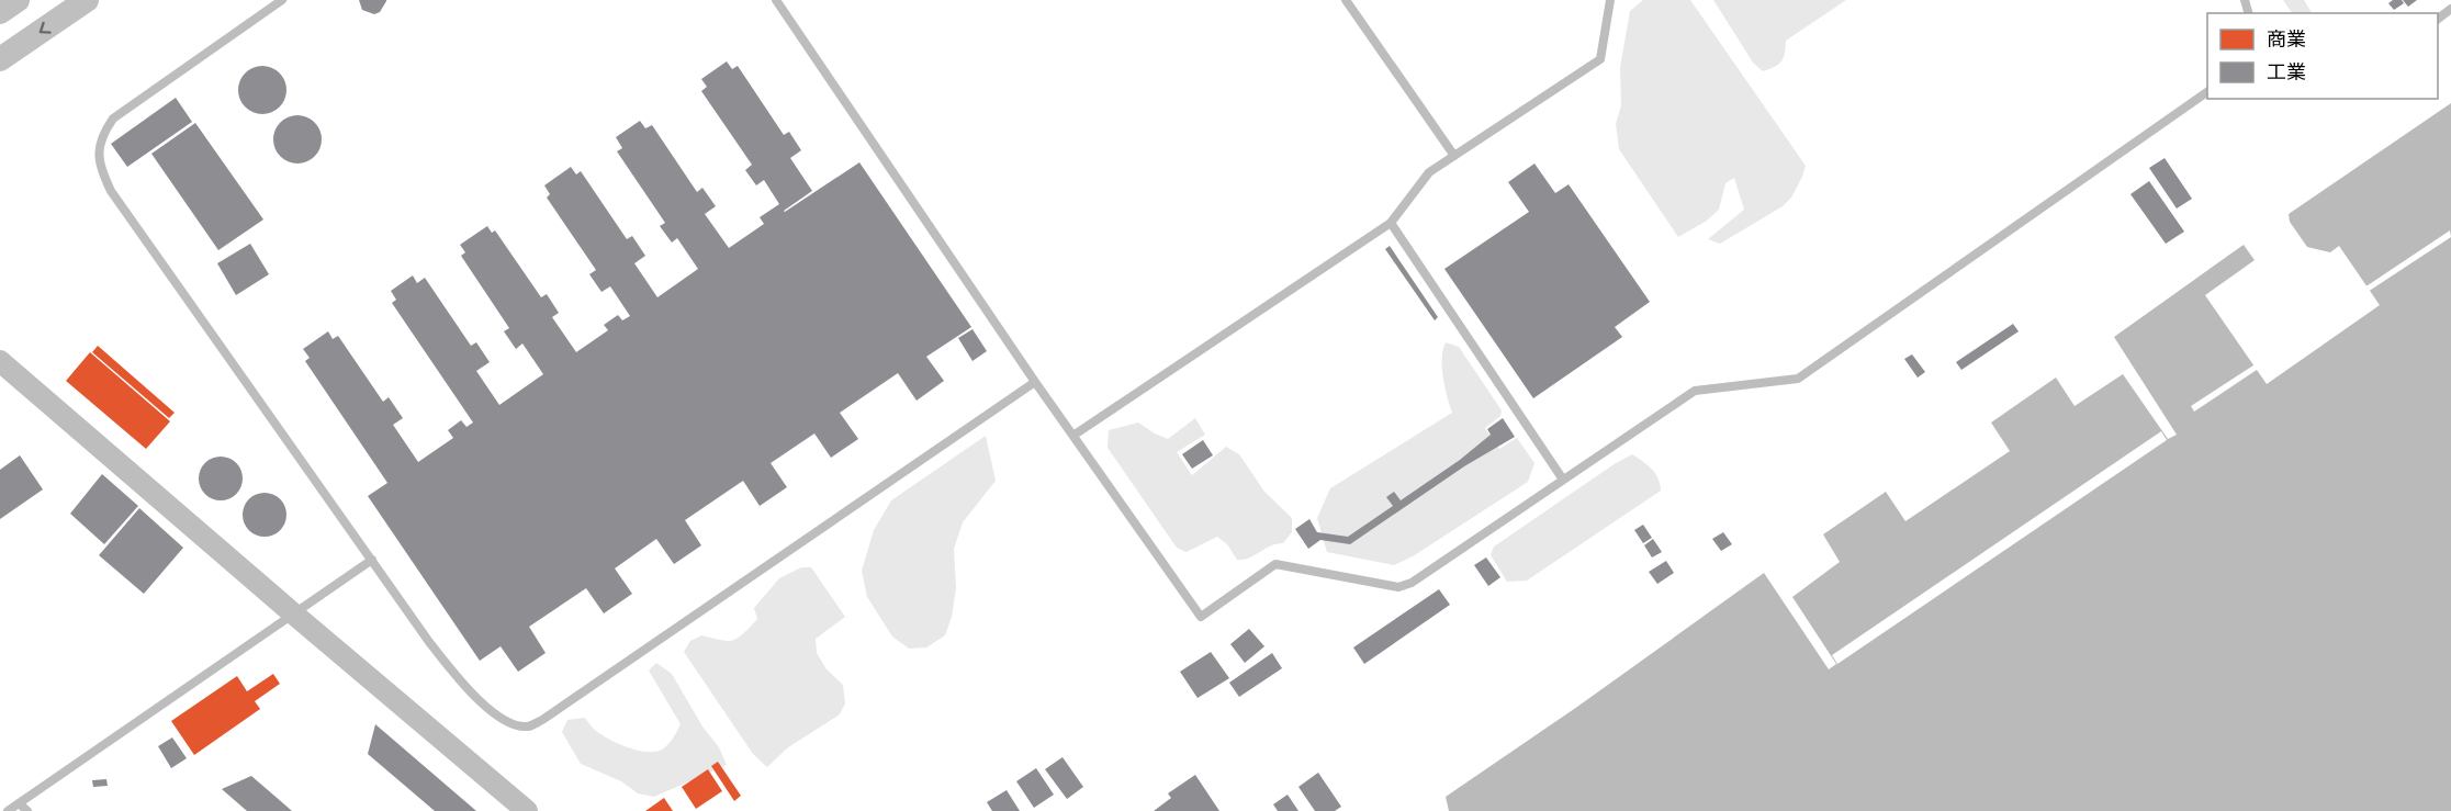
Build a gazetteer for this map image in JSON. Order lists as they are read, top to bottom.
{
  "legend": ["商業", "工業"]
}
